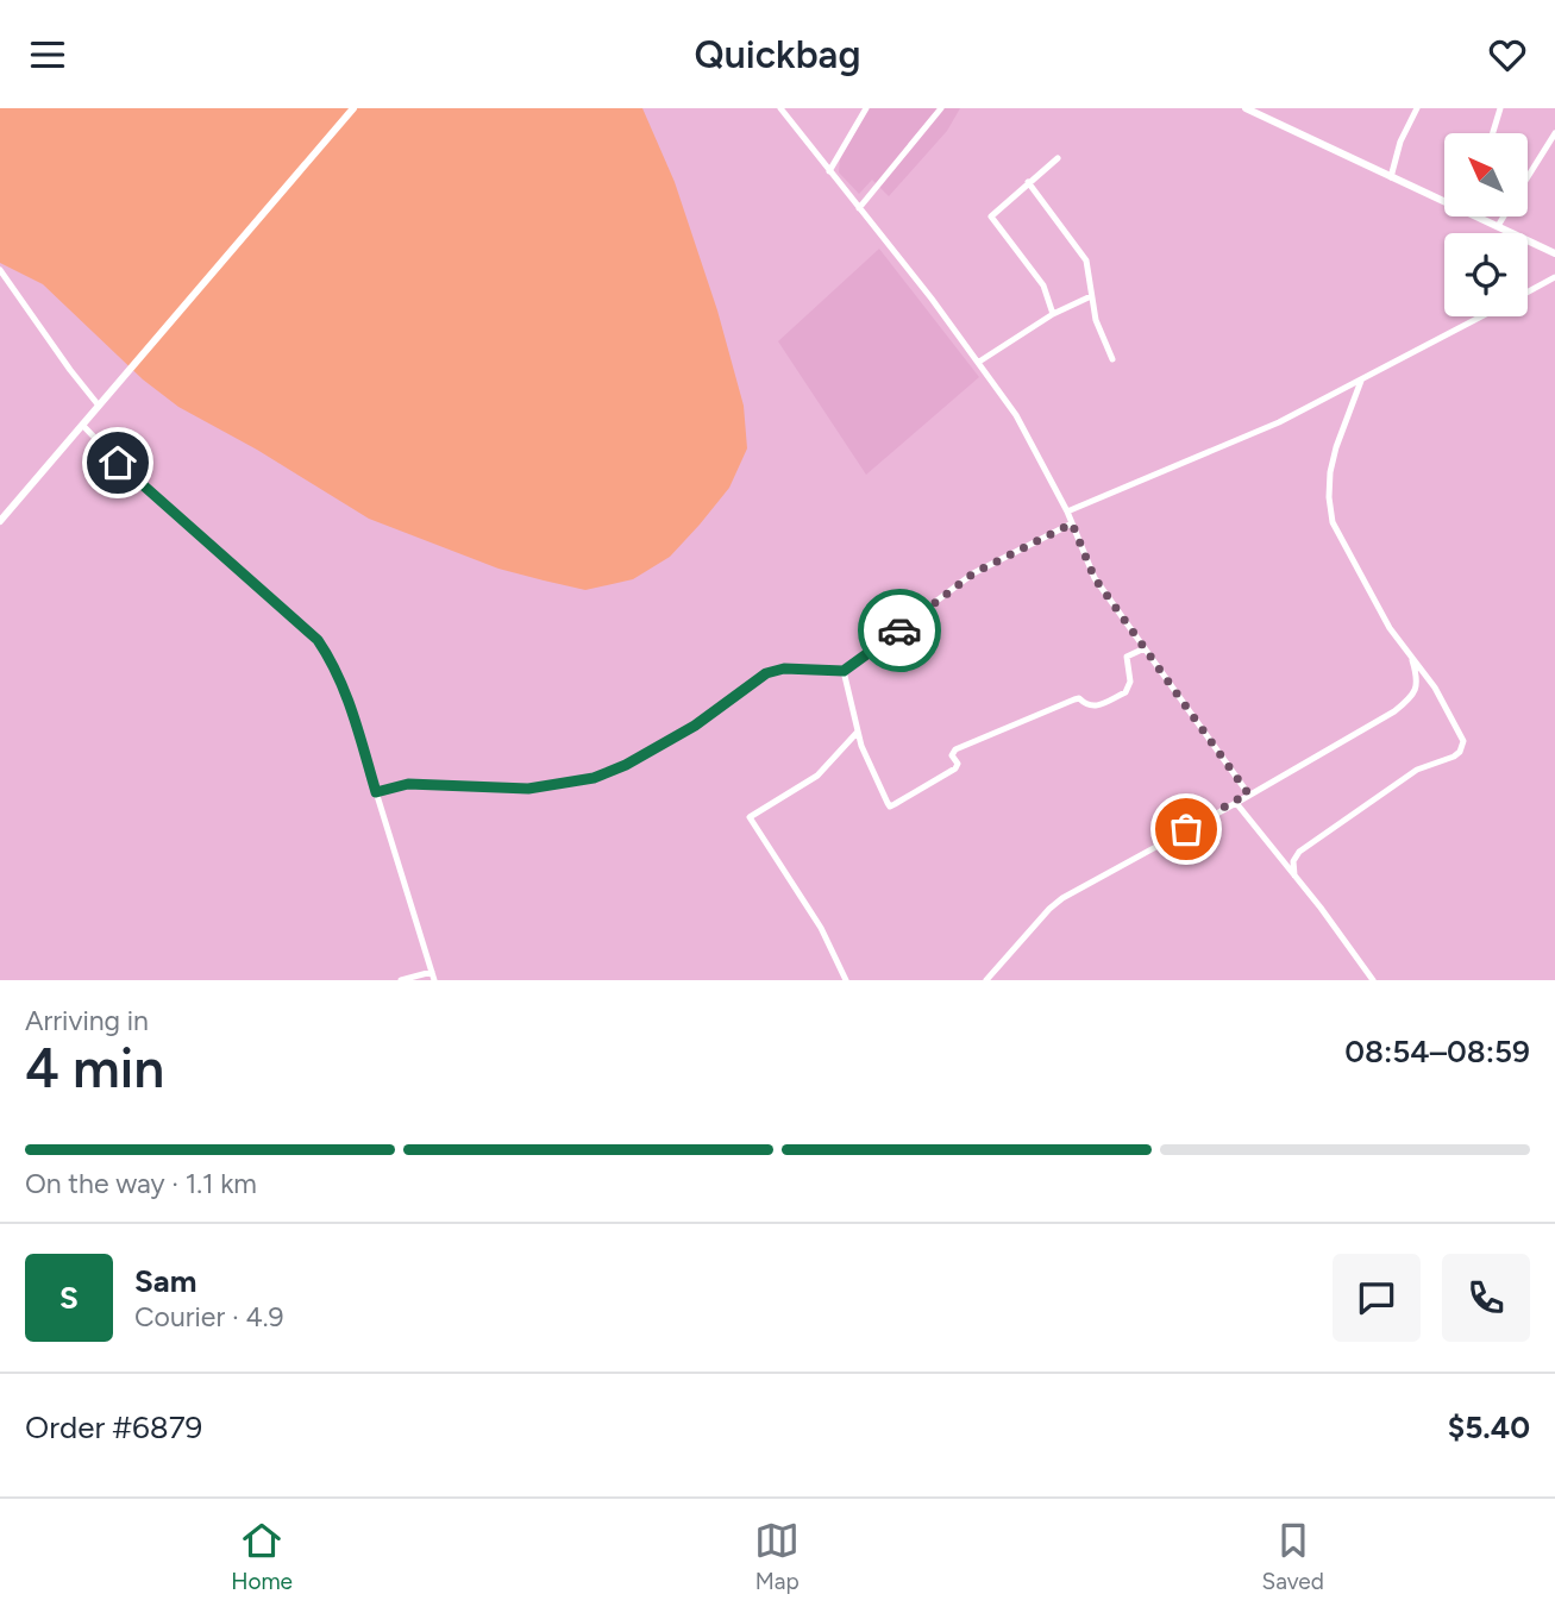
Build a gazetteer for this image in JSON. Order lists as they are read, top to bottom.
{
  "north": "top left",
  "page": {
    "header": "Quickbag",
    "heading": ["4 min", "Arriving in", "08:54–08:59"],
    "panel": [
      "Sam",
      "Courier · 4.9",
      "Order #6879",
      "$5.40"
    ],
    "bar": "On the way · 1.1 km",
    "round": "S",
    "tabs": ["Home", "Map", "Saved"]
  }
}
